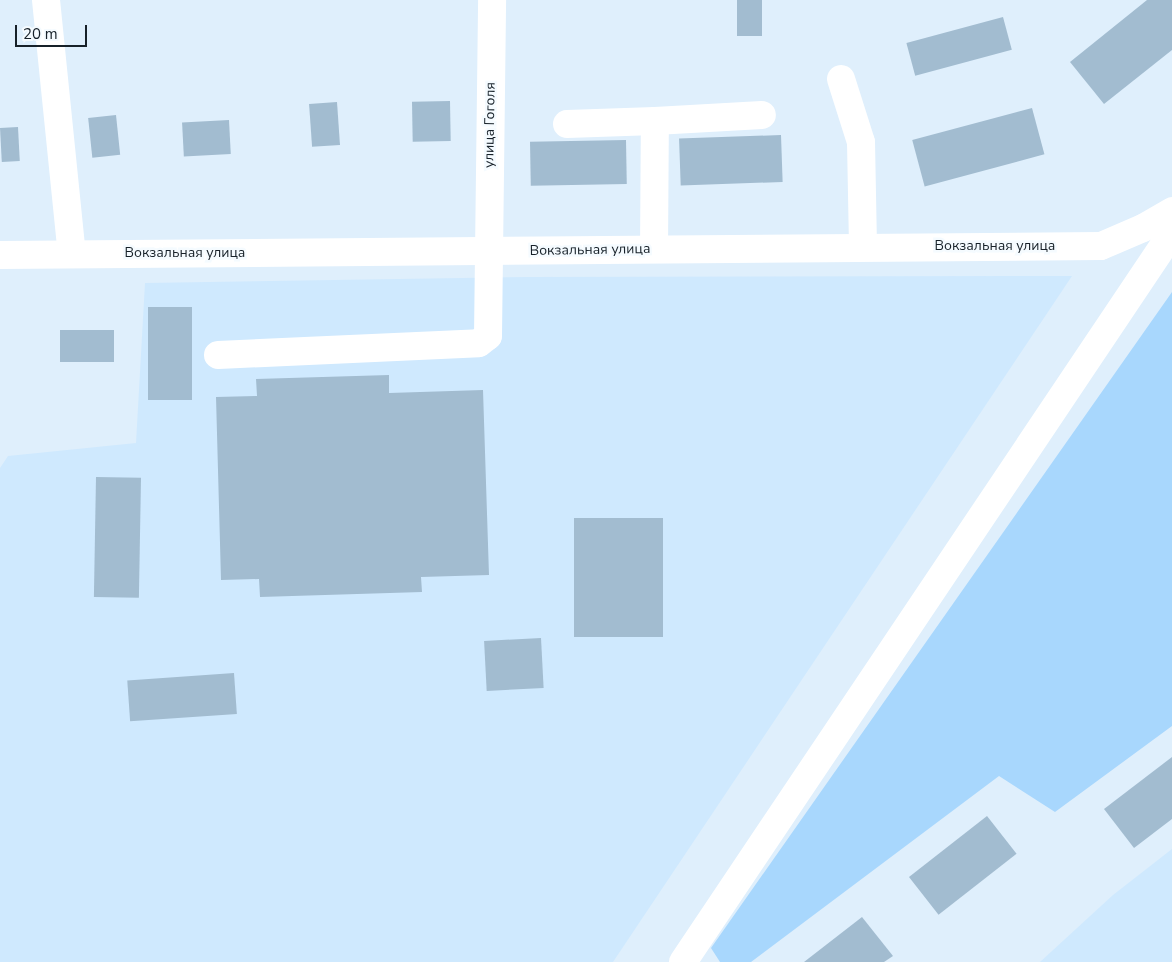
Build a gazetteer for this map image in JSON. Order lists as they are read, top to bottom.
{
  "streets": {
    "street": ["улица Гоголя", "Вокзальная улица"]
  },
  "crossings": [
    ["улица Гоголя", "Вокзальная улица"]
  ],
  "scale_bar": "20 m"
}
